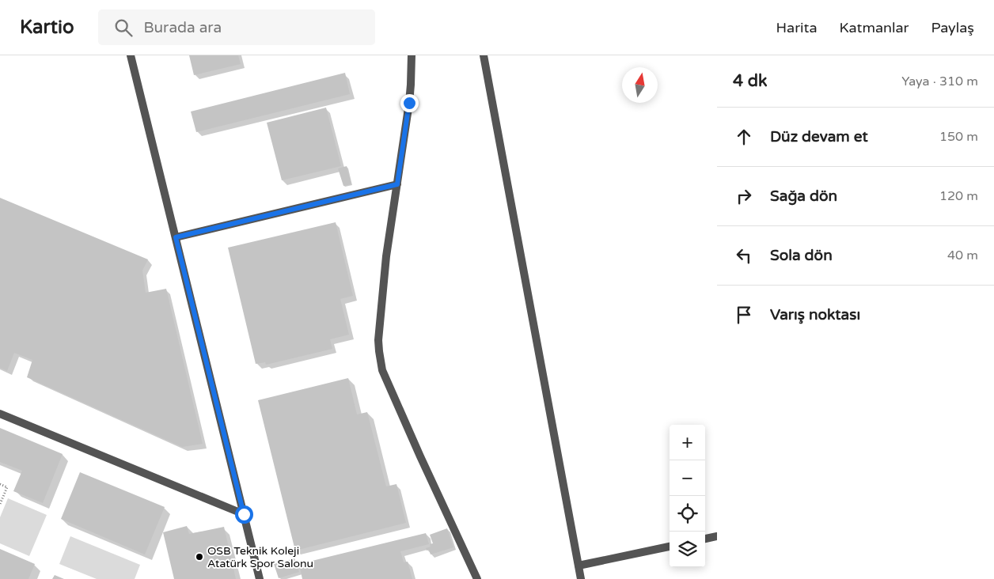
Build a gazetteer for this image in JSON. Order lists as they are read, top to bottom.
{
  "places": ["OSB Teknik Koleji Atatürk Spor Salonu"],
  "north": "top",
  "page": {
    "header": "Kartio",
    "search": "Burada ara",
    "nav": ["Harita", "Katmanlar", "Paylaş"],
    "heading": ["4 dk", "Yaya · 310 m"],
    "list": [
      ["Düz devam et", "150 m"],
      ["Sağa dön", "120 m"],
      ["Sola dön", "40 m"],
      "Varış noktası"
    ],
    "map_buttons": ["+", "−"]
  }
}
